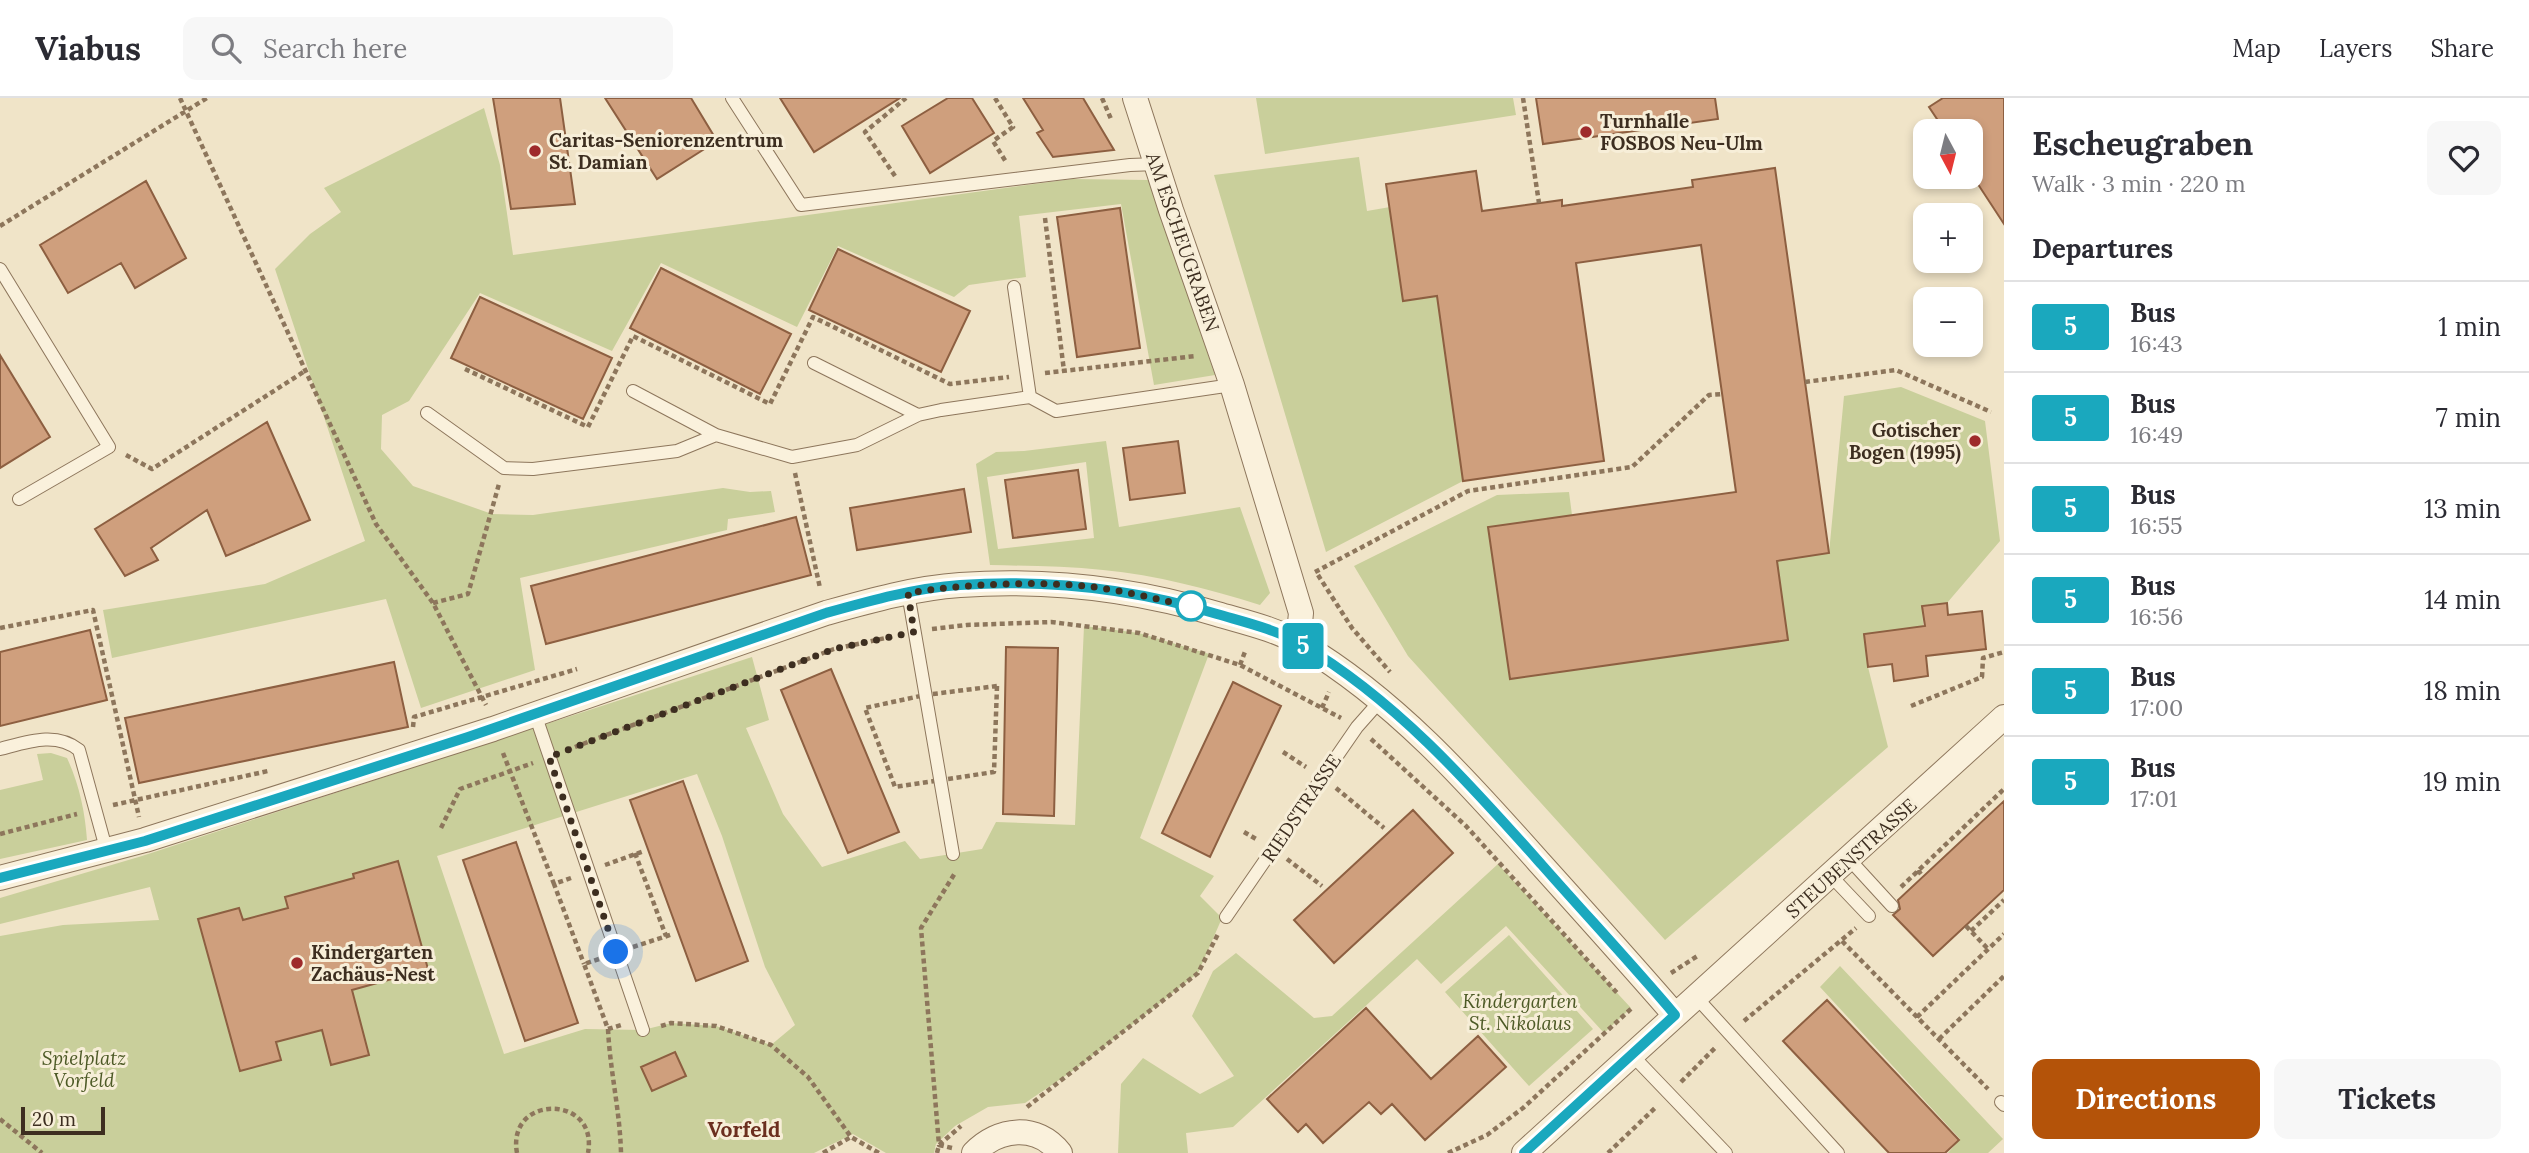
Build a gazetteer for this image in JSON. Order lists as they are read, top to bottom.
{
  "streets": {
    "street": ["AM ESCHEUGRABEN", "STEUBENSTRASSE"],
    "lane": ["RIEDSTRASSE"]
  },
  "districts": ["Vorfeld"],
  "parks": ["Kindergarten St. Nikolaus", "Spielplatz Vorfeld"],
  "places": [
    "Turnhalle FOSBOS Neu-Ulm",
    "Caritas-Seniorenzentrum St. Damian",
    "Gotischer Bogen (1995)",
    "Kindergarten Zachäus-Nest"
  ],
  "lines": ["bus line 5"],
  "scale_bar": "20 m",
  "north": "bottom",
  "page": {
    "header": "Viabus",
    "search": "Search here",
    "nav": ["Map", "Layers", "Share"],
    "on_map": "5",
    "heading": [
      ["Escheugraben", "Walk · 3 min · 220 m"],
      "Departures"
    ],
    "map_buttons": ["+", "−"],
    "list": [
      {
        "mark": "5",
        "name": "Bus",
        "note": "16:43",
        "value": "1 min"
      },
      {
        "mark": "5",
        "name": "Bus",
        "note": "16:49",
        "value": "7 min"
      },
      {
        "mark": "5",
        "name": "Bus",
        "note": "16:55",
        "value": "13 min"
      },
      {
        "mark": "5",
        "name": "Bus",
        "note": "16:56",
        "value": "14 min"
      },
      {
        "mark": "5",
        "name": "Bus",
        "note": "17:00",
        "value": "18 min"
      },
      {
        "mark": "5",
        "name": "Bus",
        "note": "17:01",
        "value": "19 min"
      }
    ],
    "buttons": ["Directions", "Tickets"],
    "scale": "20 m"
  }
}
